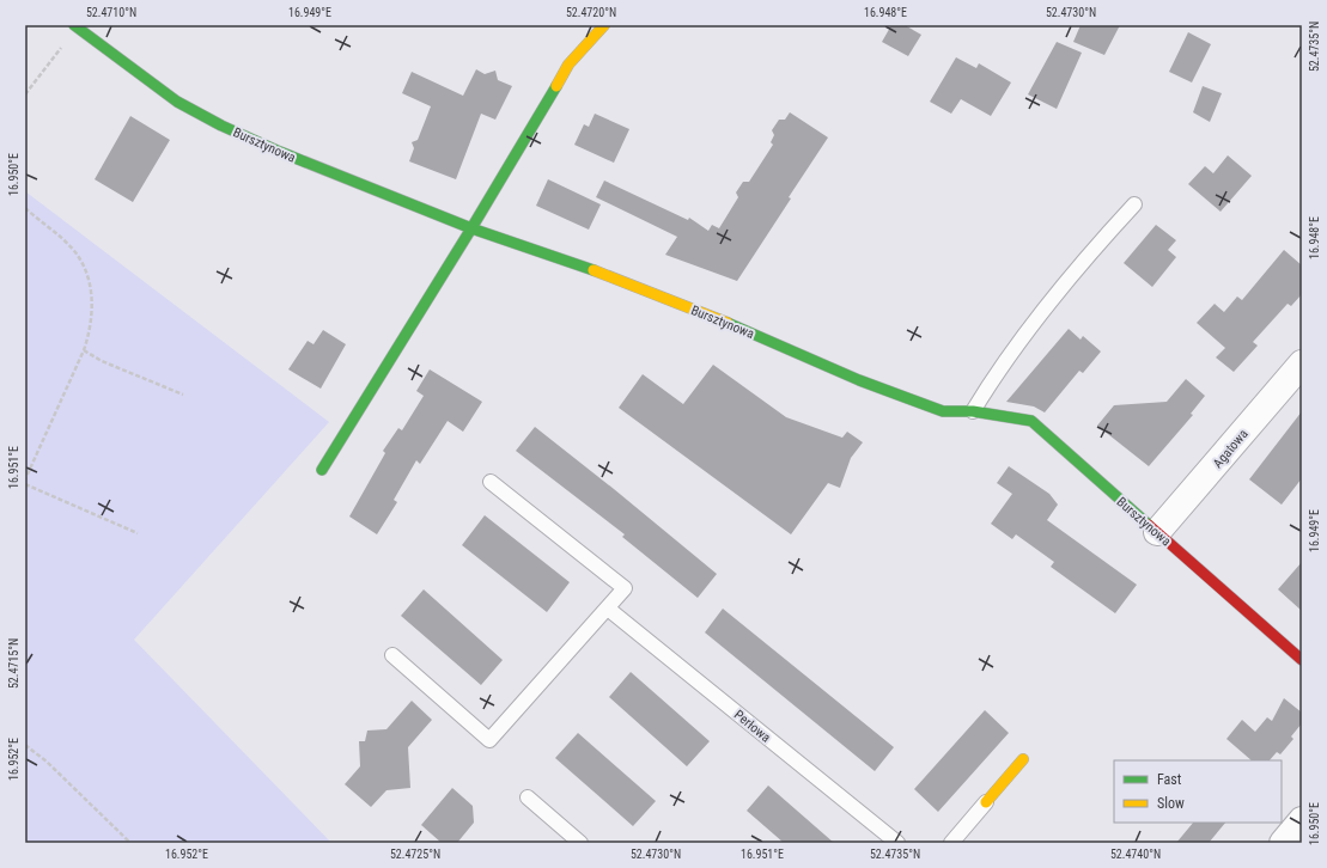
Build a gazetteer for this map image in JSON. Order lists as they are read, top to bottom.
{
  "streets": {
    "street": ["Bursztynowa", "Agatowa"],
    "lane": ["Perłowa"]
  },
  "crossings": [
    ["Bursztynowa", "Agatowa"]
  ],
  "legend": ["Fast", "Slow"],
  "coordinates": [
    "52.4710°N",
    "16.949°E",
    "52.4720°N",
    "16.948°E",
    "52.4730°N",
    "52.4735°N",
    "16.950°E",
    "16.951°E",
    "52.4715°N",
    "16.952°E",
    "52.4725°N",
    "52.4740°N"
  ]
}
